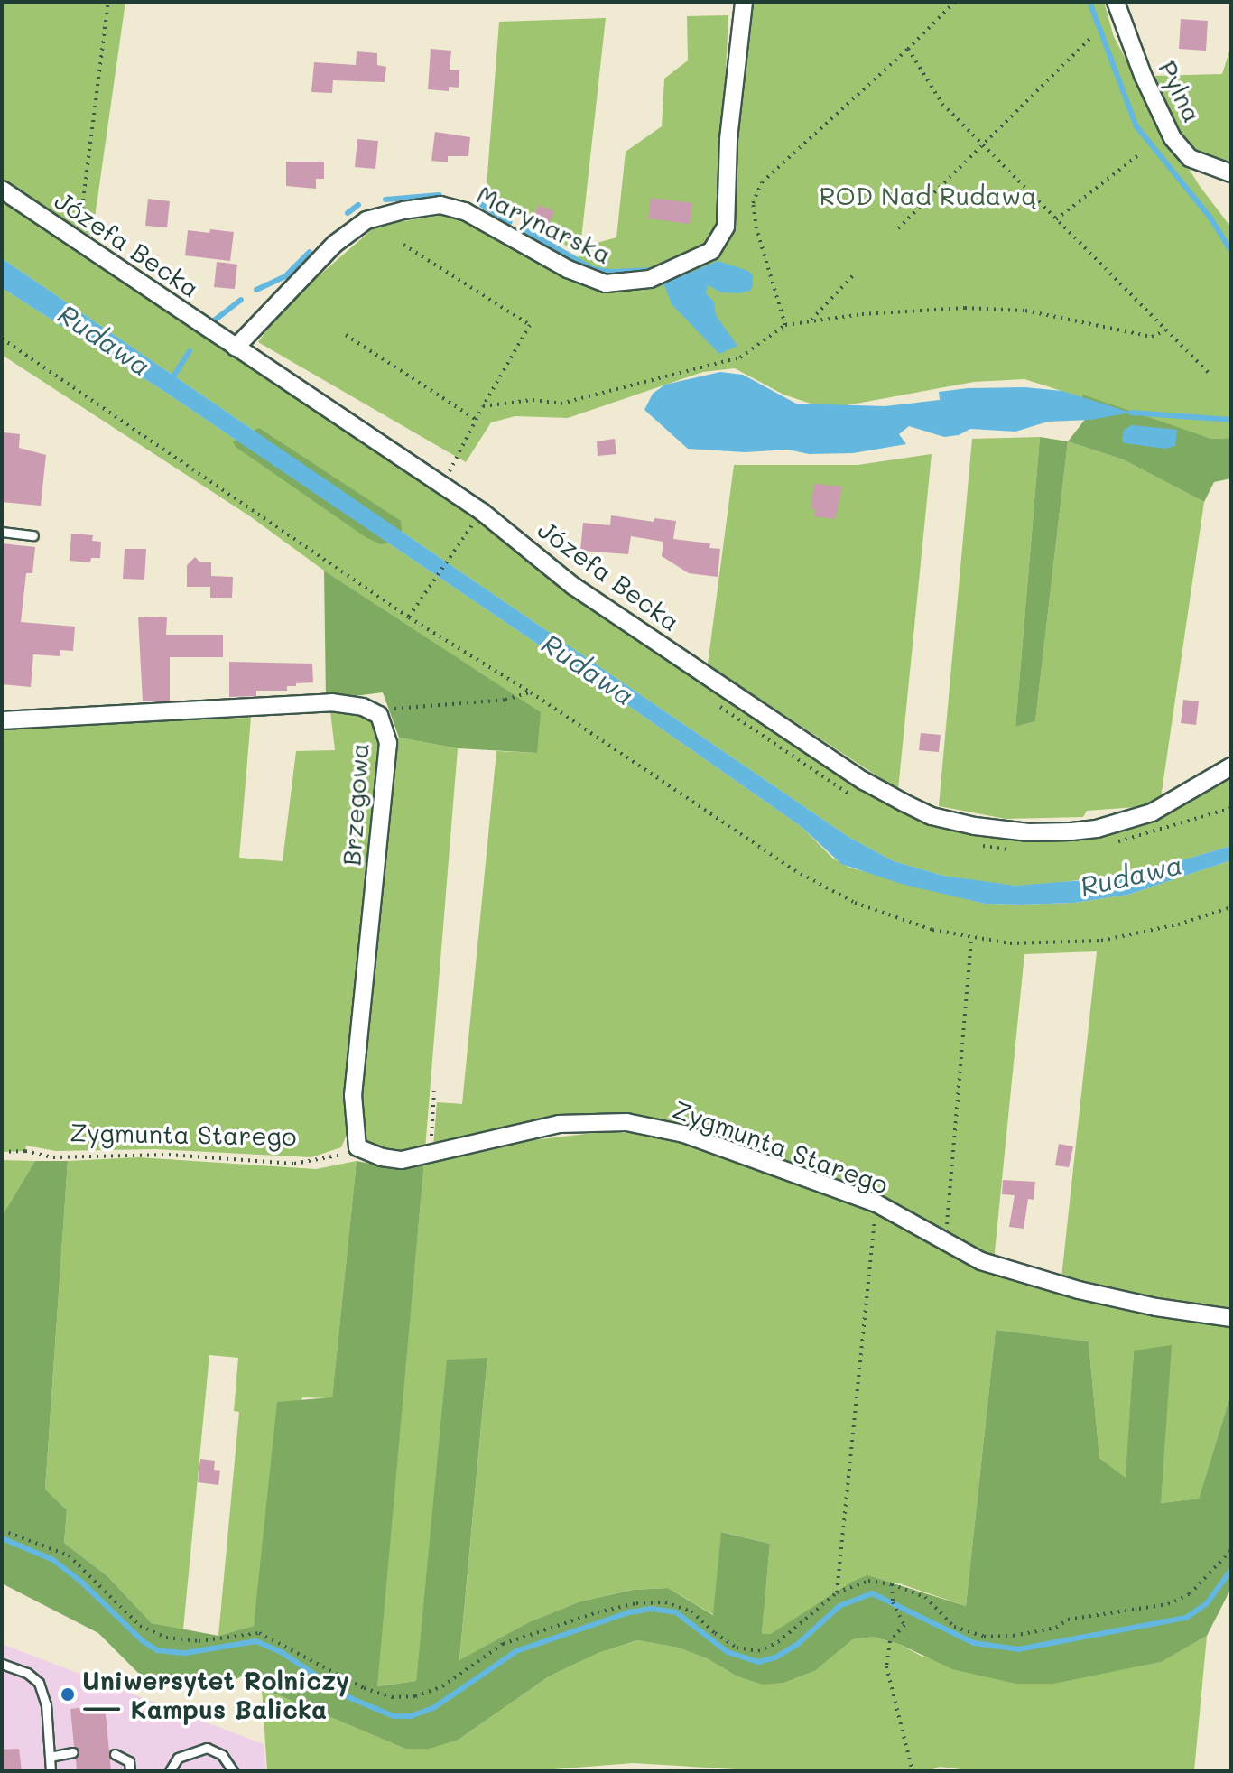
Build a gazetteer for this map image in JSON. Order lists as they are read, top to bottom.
{
  "streets": {
    "street": [
      "Pylna",
      "Marynarska",
      "Józefa Becka",
      "Brzegowa",
      "Zygmunta Starego"
    ]
  },
  "crossings": [
    ["Marynarska", "Józefa Becka"],
    ["Brzegowa", "Zygmunta Starego"]
  ],
  "water": ["Rudawa"],
  "parks": ["ROD Nad Rudawą"],
  "places": ["Uniwersytet Rolniczy — Kampus Balicka"]
}
